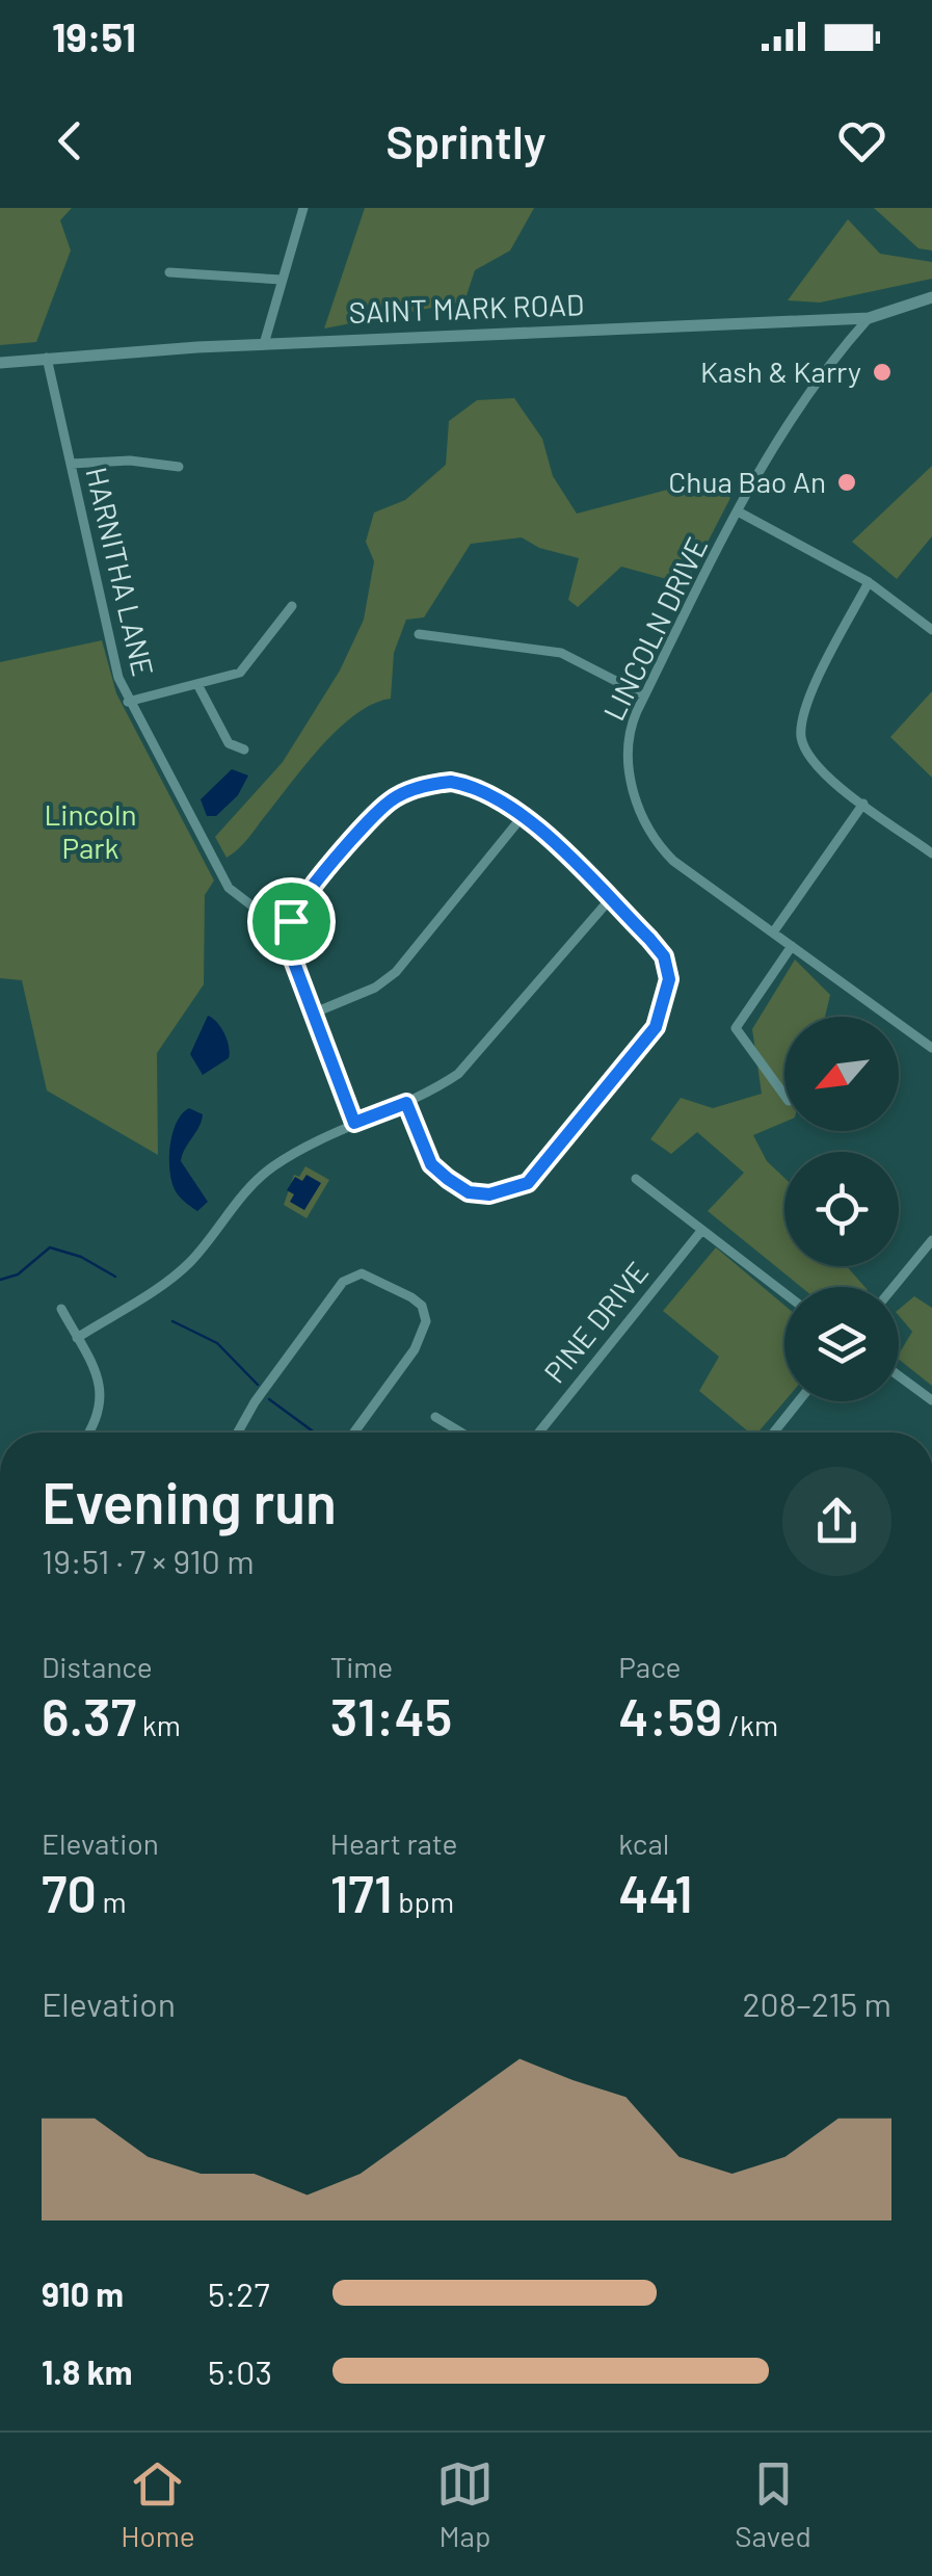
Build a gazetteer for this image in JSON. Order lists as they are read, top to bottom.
{
  "streets": {
    "street": [
      "SAINT MARK ROAD",
      "HARNITHA LANE",
      "LINCOLN DRIVE",
      "PINE DRIVE"
    ]
  },
  "crossings": [
    ["SAINT MARK ROAD", "HARNITHA LANE"],
    ["SAINT MARK ROAD", "LINCOLN DRIVE"]
  ],
  "parks": ["Lincoln Park"],
  "places": ["Kash & Karry", "Chua Bao An"],
  "north": "bottom left",
  "page": {
    "status": "19:51",
    "header": "Sprintly",
    "heading": ["Evening run", "19:51 · 7 × 910 m"],
    "stats": [
      ["Distance", "6.37 km"],
      ["Time", "31:45"],
      ["Pace", "4:59 /km"],
      ["Elevation", "70 m"],
      ["Heart rate", "171 bpm"],
      ["kcal", "441"]
    ],
    "chart": ["Elevation", "208–215 m"],
    "list": [
      {
        "name": "910 m",
        "note": "5:27"
      },
      {
        "name": "1.8 km",
        "note": "5:03"
      }
    ],
    "tabs": ["Home", "Map", "Saved"]
  }
}
